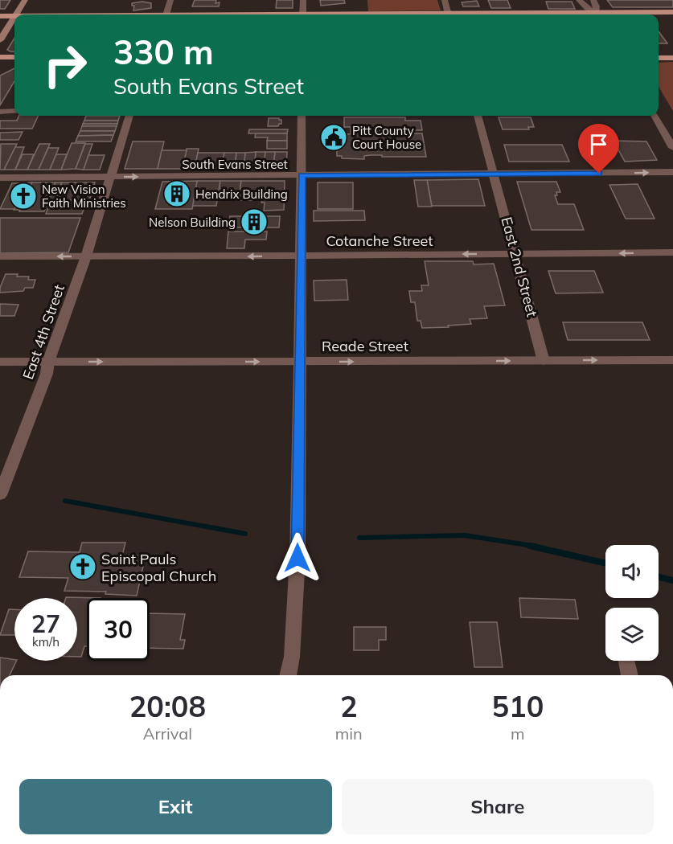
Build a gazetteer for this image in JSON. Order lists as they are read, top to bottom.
{
  "streets": {
    "street": [
      "South Evans Street",
      "Cotanche Street",
      "East 2nd Street",
      "East 4th Street",
      "Reade Street"
    ]
  },
  "crossings": [
    ["South Evans Street", "East 2nd Street"],
    ["South Evans Street", "East 4th Street"],
    ["Cotanche Street", "East 2nd Street"],
    ["Cotanche Street", "East 4th Street"],
    ["East 2nd Street", "Reade Street"],
    ["East 4th Street", "Reade Street"]
  ],
  "one_way": ["South Evans Street", "Cotanche Street", "Reade Street"],
  "places": {
    "public building": ["Pitt County Court House"],
    "building": ["Hendrix Building", "Nelson Building"],
    "church": ["New Vision Faith Ministries", "Saint Pauls Episcopal Church"]
  },
  "page": {
    "turn": ["330 m", "South Evans Street"],
    "speed": "27 km/h",
    "limit": "30",
    "eta": [
      "20:08",
      "Arrival",
      "2",
      "min",
      "510",
      "m"
    ],
    "buttons": ["Exit", "Share"]
  }
}
